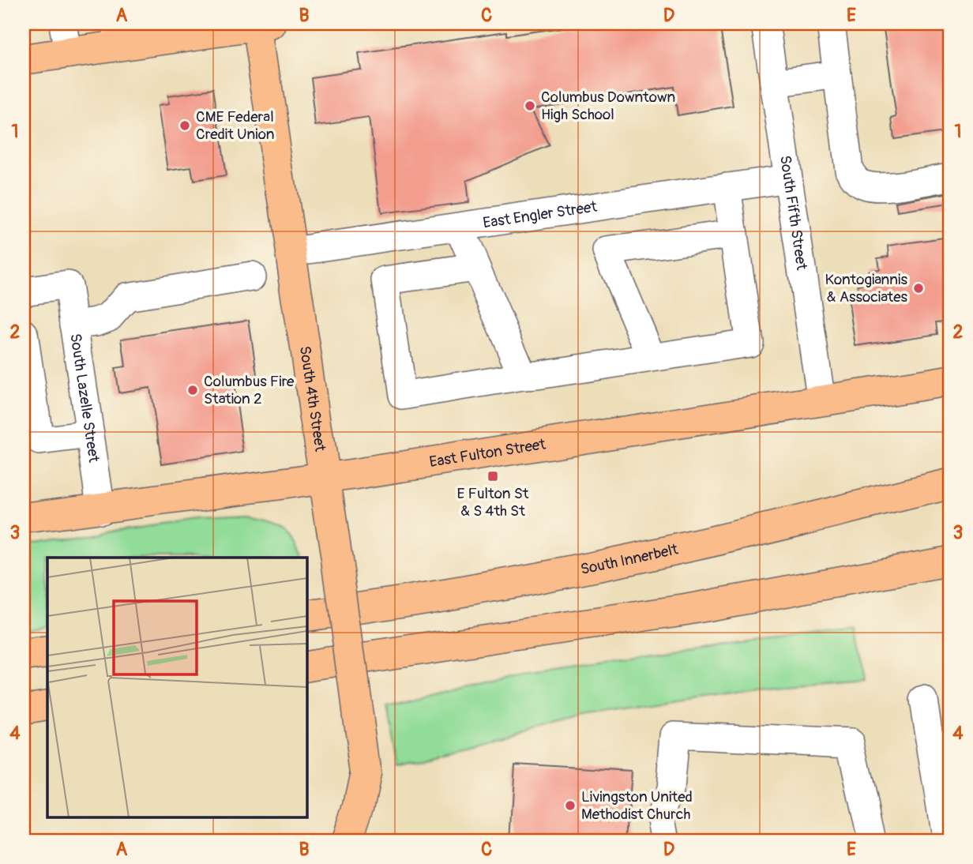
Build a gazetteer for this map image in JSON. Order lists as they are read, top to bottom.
{
  "streets": {
    "main road": ["South 4th Street", "East Fulton Street", "South Innerbelt"],
    "street": ["South Fifth Street", "East Engler Street", "South Lazelle Street"]
  },
  "crossings": [
    ["South Fifth Street", "East Engler Street"],
    ["South Fifth Street", "East Fulton Street"],
    ["East Engler Street", "South 4th Street"],
    ["South Lazelle Street", "East Fulton Street"],
    ["South 4th Street", "East Fulton Street"]
  ],
  "places": {
    "other": [
      "Columbus Downtown High School",
      "CME Federal Credit Union",
      "Kontogiannis & Associates",
      "Columbus Fire Station 2",
      "Livingston United Methodist Church"
    ],
    "transit": ["E Fulton St & S 4th St"]
  },
  "grid": {
    "columns": [
      "A",
      "B",
      "C",
      "D",
      "E"
    ],
    "rows": [
      "1",
      "2",
      "3",
      "4"
    ]
  }
}
